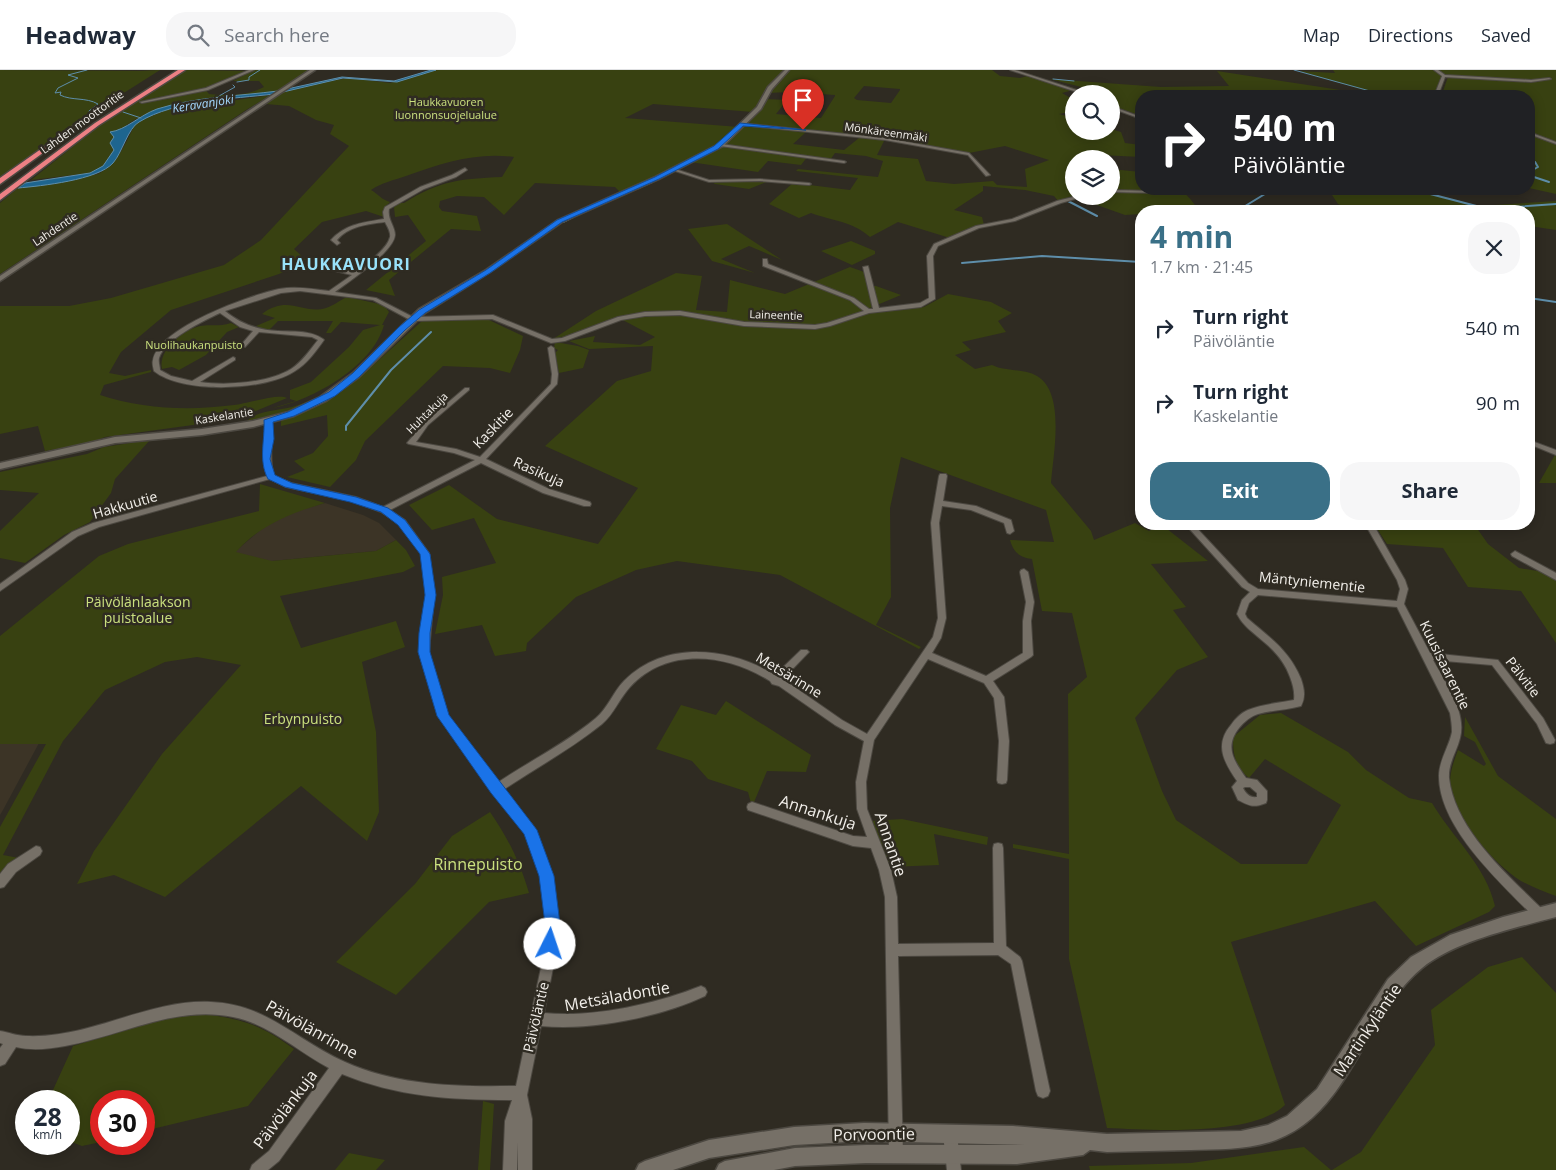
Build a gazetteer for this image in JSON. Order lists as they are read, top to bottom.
{
  "streets": {
    "highway": ["Lahden moottoritie"],
    "main road": ["Lahdentie"],
    "street": [
      "Mönkäreenmäki",
      "Laineentie",
      "Huhtakuja",
      "Kaskelantie",
      "Kaskitie",
      "Rasikuja",
      "Hakkuutie",
      "Mäntyniementie",
      "Kuusisaarentie",
      "Metsärinne",
      "Pälvitie",
      "Annankuja",
      "Annantie",
      "Metsäladontie",
      "Päivöläntie",
      "Päivölänrinne",
      "Martinkyläntie",
      "Päivölänkuja",
      "Porvoontie"
    ]
  },
  "crossings": [
    ["Mönkäreenmäki", "Kaskelantie"],
    ["Laineentie", "Kaskelantie"],
    ["Huhtakuja", "Kaskitie"],
    ["Huhtakuja", "Rasikuja"],
    ["Kaskitie", "Rasikuja"],
    ["Kaskitie", "Päivöläntie"],
    ["Hakkuutie", "Päivöläntie"],
    ["Mäntyniementie", "Kuusisaarentie"],
    ["Kuusisaarentie", "Pälvitie"],
    ["Kuusisaarentie", "Martinkyläntie"],
    ["Metsärinne", "Annantie"],
    ["Metsärinne", "Päivöläntie"],
    ["Annankuja", "Annantie"],
    ["Annantie", "Porvoontie"],
    ["Metsäladontie", "Päivöläntie"],
    ["Päivöläntie", "Päivölänrinne"],
    ["Päivölänrinne", "Päivölänkuja"],
    ["Martinkyläntie", "Porvoontie"]
  ],
  "districts": ["HAUKKAVUORI"],
  "water": ["Keravanjoki"],
  "parks": [
    "Haukkavuoren luonnonsuojelualue",
    "Nuolihaukanpuisto",
    "Päivölänlaakson puistoalue",
    "Erbynpuisto",
    "Rinnepuisto"
  ],
  "page": {
    "header": "Headway",
    "search": "Search here",
    "nav": ["Map", "Directions", "Saved"],
    "turn": ["540 m", "Päivöläntie"],
    "heading": ["4 min", "1.7 km · 21:45"],
    "list": [
      {
        "name": "Turn right",
        "note": "Päivöläntie",
        "value": "540 m"
      },
      {
        "name": "Turn right",
        "note": "Kaskelantie",
        "value": "90 m"
      }
    ],
    "buttons": ["Exit", "Share"],
    "speed": "28 km/h",
    "limit": "30"
  }
}
